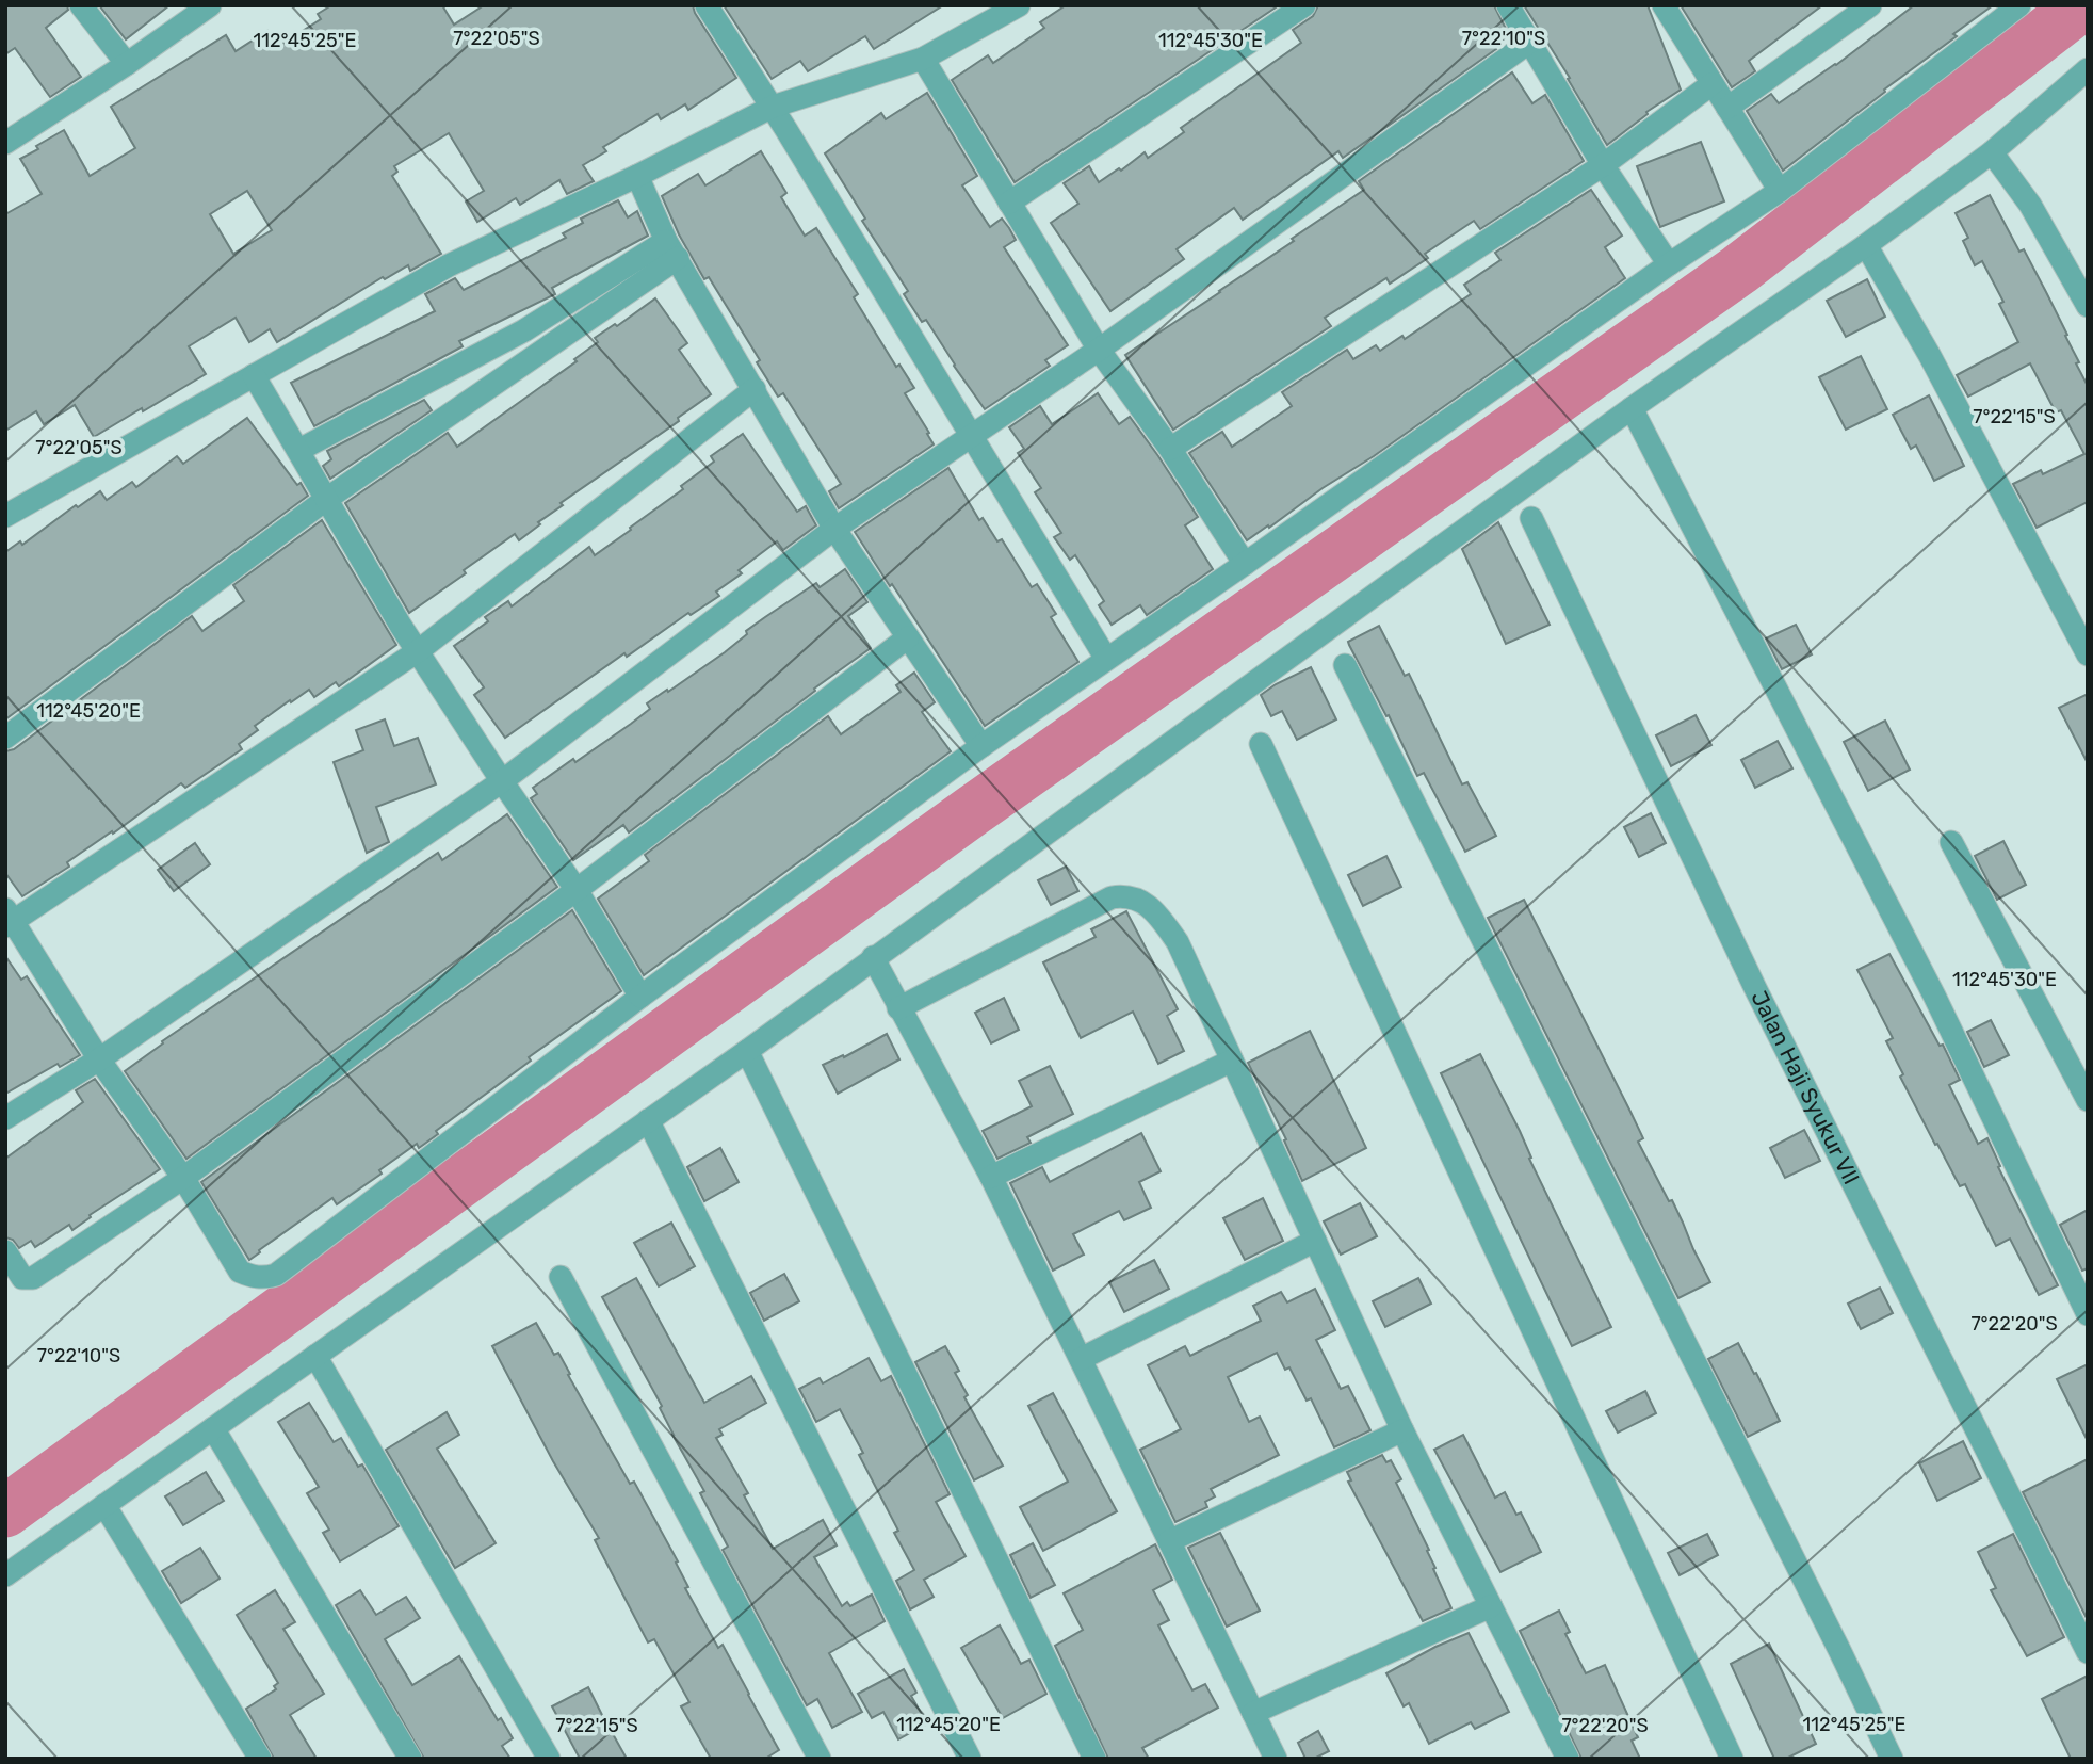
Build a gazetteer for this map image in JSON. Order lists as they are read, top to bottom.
{
  "streets": {
    "street": ["Jalan Haji Syukur VII"]
  },
  "coordinates": [
    "7°22'05\"S",
    "7°22'10\"S",
    "112°45'25\"E",
    "112°45'30\"E",
    "7°22'15\"S",
    "112°45'20\"E",
    "7°22'20\"S"
  ]
}
